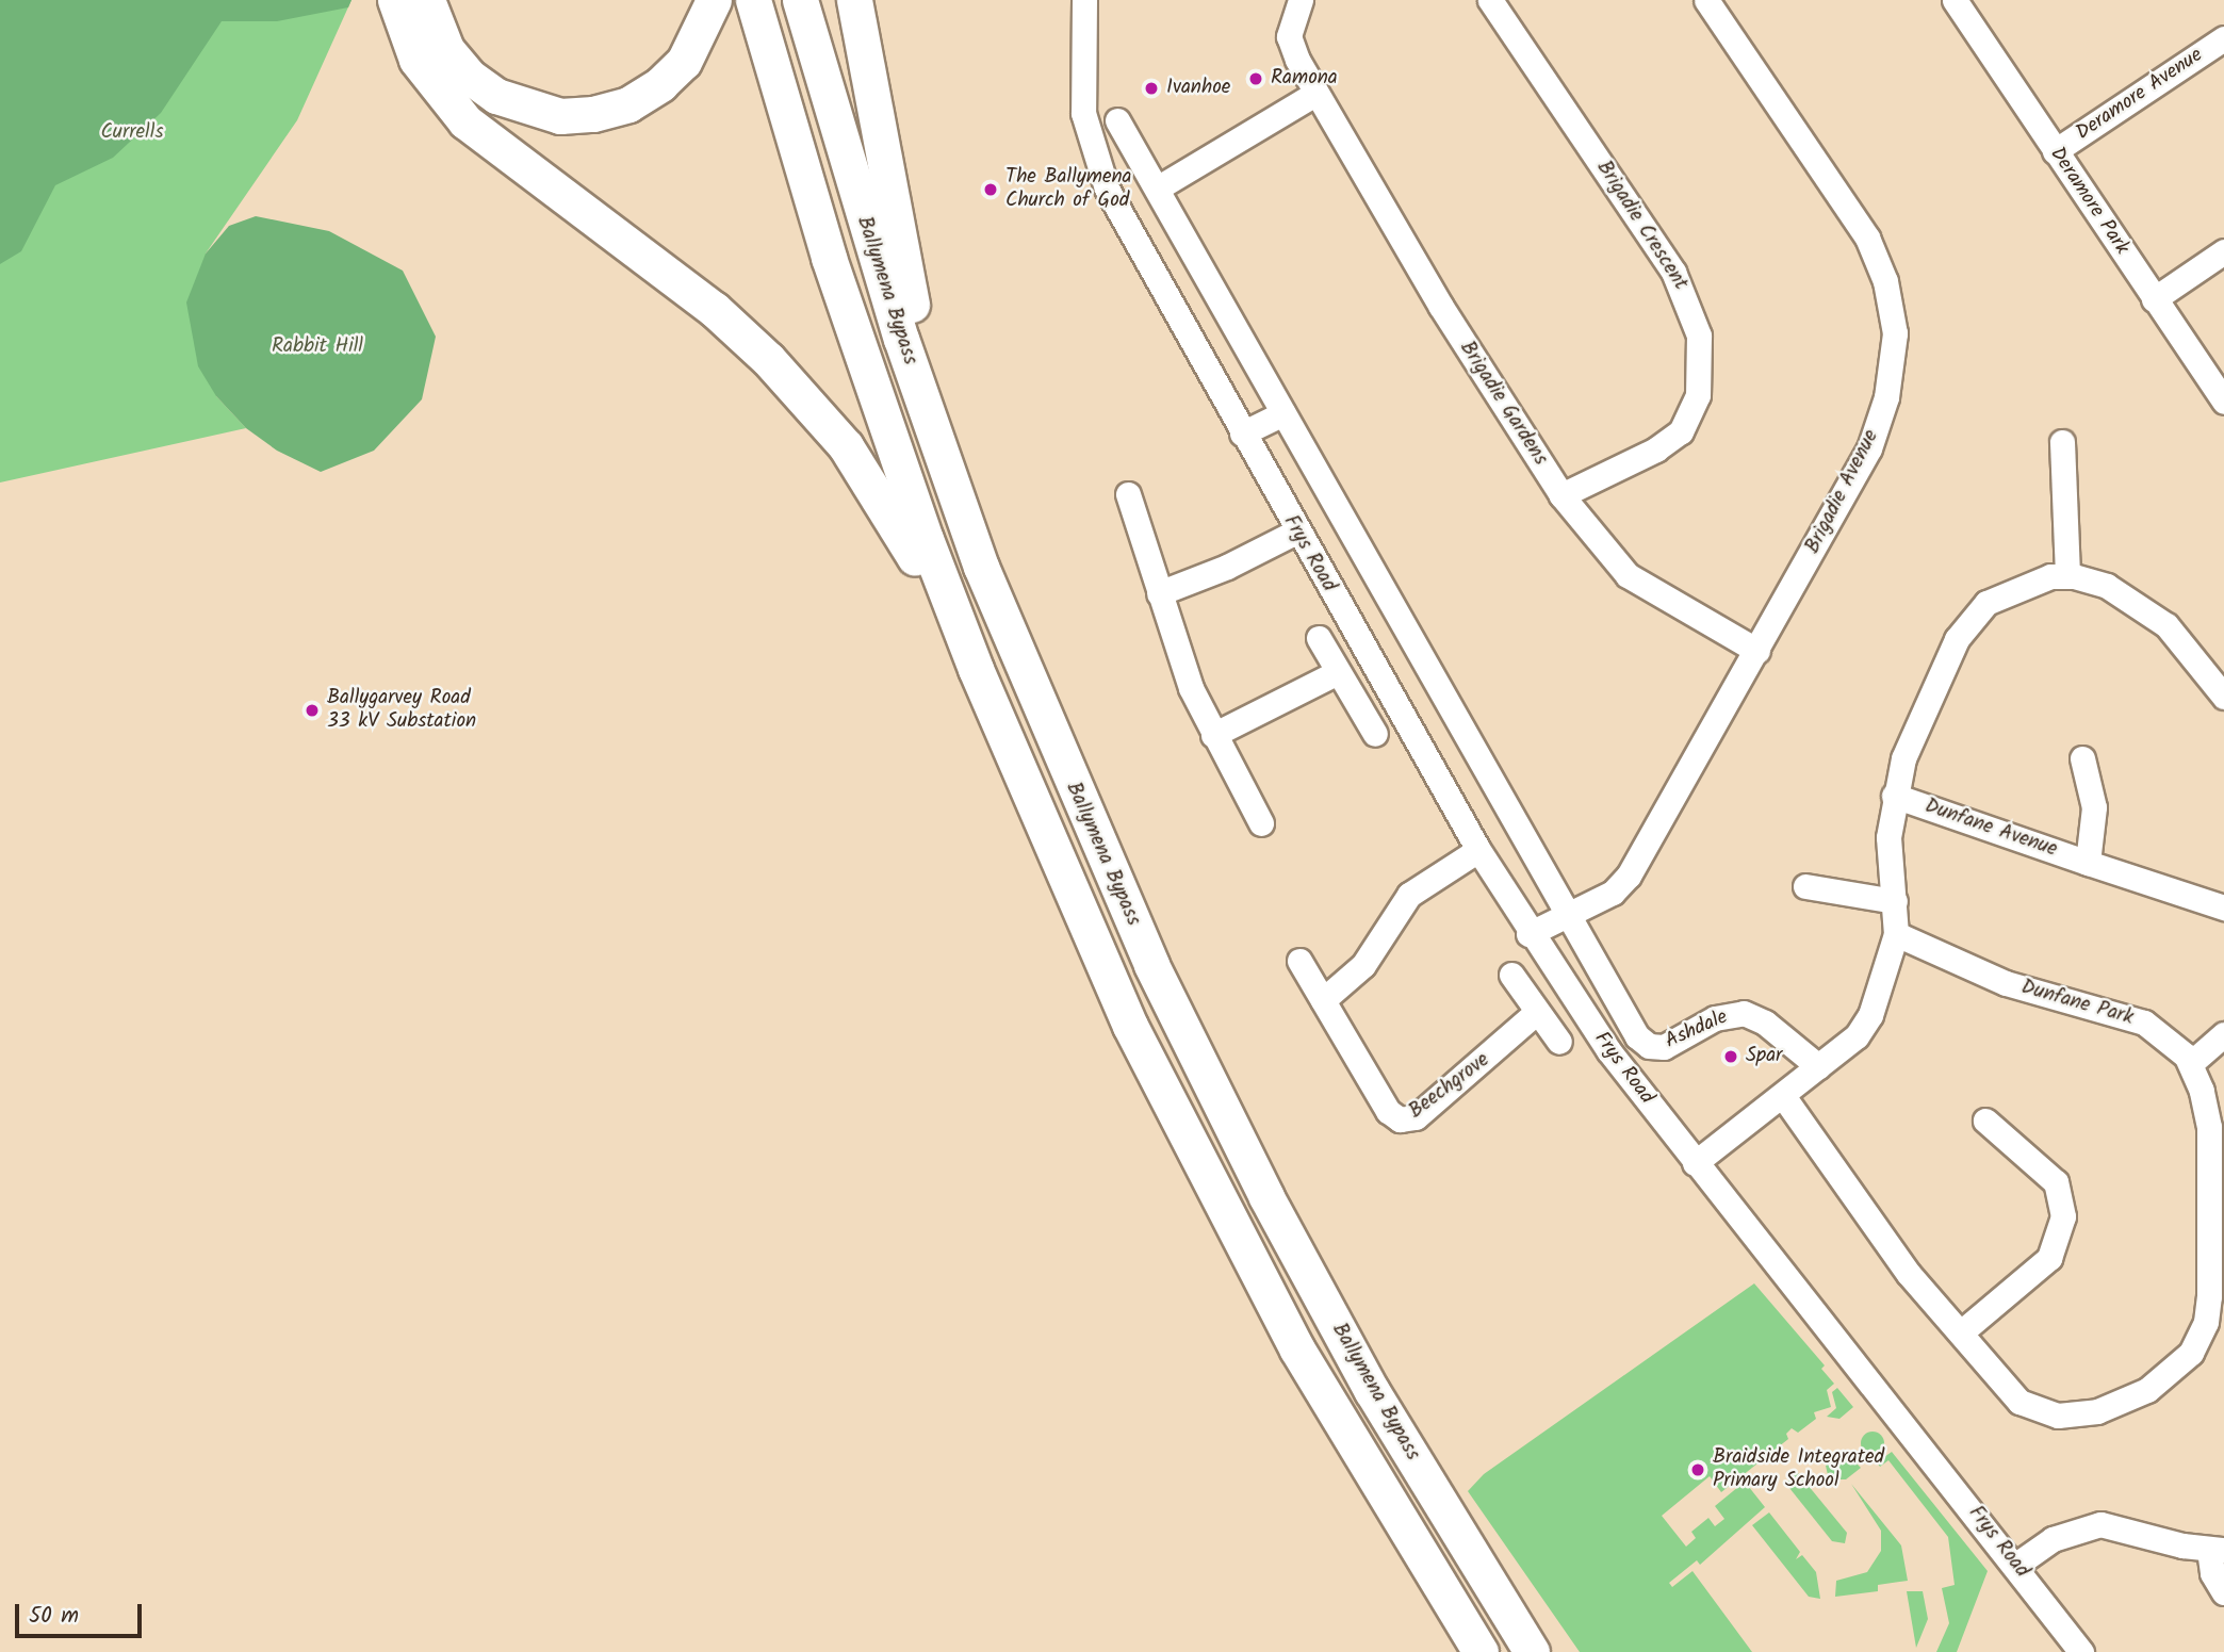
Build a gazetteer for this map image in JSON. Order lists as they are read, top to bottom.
{
  "streets": {
    "highway": ["Ballymena Bypass"],
    "street": [
      "Deramore Avenue",
      "Deramore Park",
      "Brigadie Crescent",
      "Brigadie Gardens",
      "Brigadie Avenue",
      "Frys Road",
      "Dunfane Avenue",
      "Dunfane Park",
      "Ashdale",
      "Beechgrove"
    ]
  },
  "crossings": [
    ["Deramore Avenue", "Deramore Park"],
    ["Brigadie Crescent", "Brigadie Gardens"],
    ["Brigadie Gardens", "Brigadie Avenue"],
    ["Brigadie Avenue", "Frys Road"],
    ["Frys Road", "Ashdale"]
  ],
  "parks": ["Currells", "Rabbit Hill"],
  "places": [
    "Ramona",
    "Ivanhoe",
    "The Ballymena Church of God",
    "Ballygarvey Road 33 kV Substation",
    "Spar",
    "Braidside Integrated Primary School"
  ],
  "scale_bar": "50 m"
}
